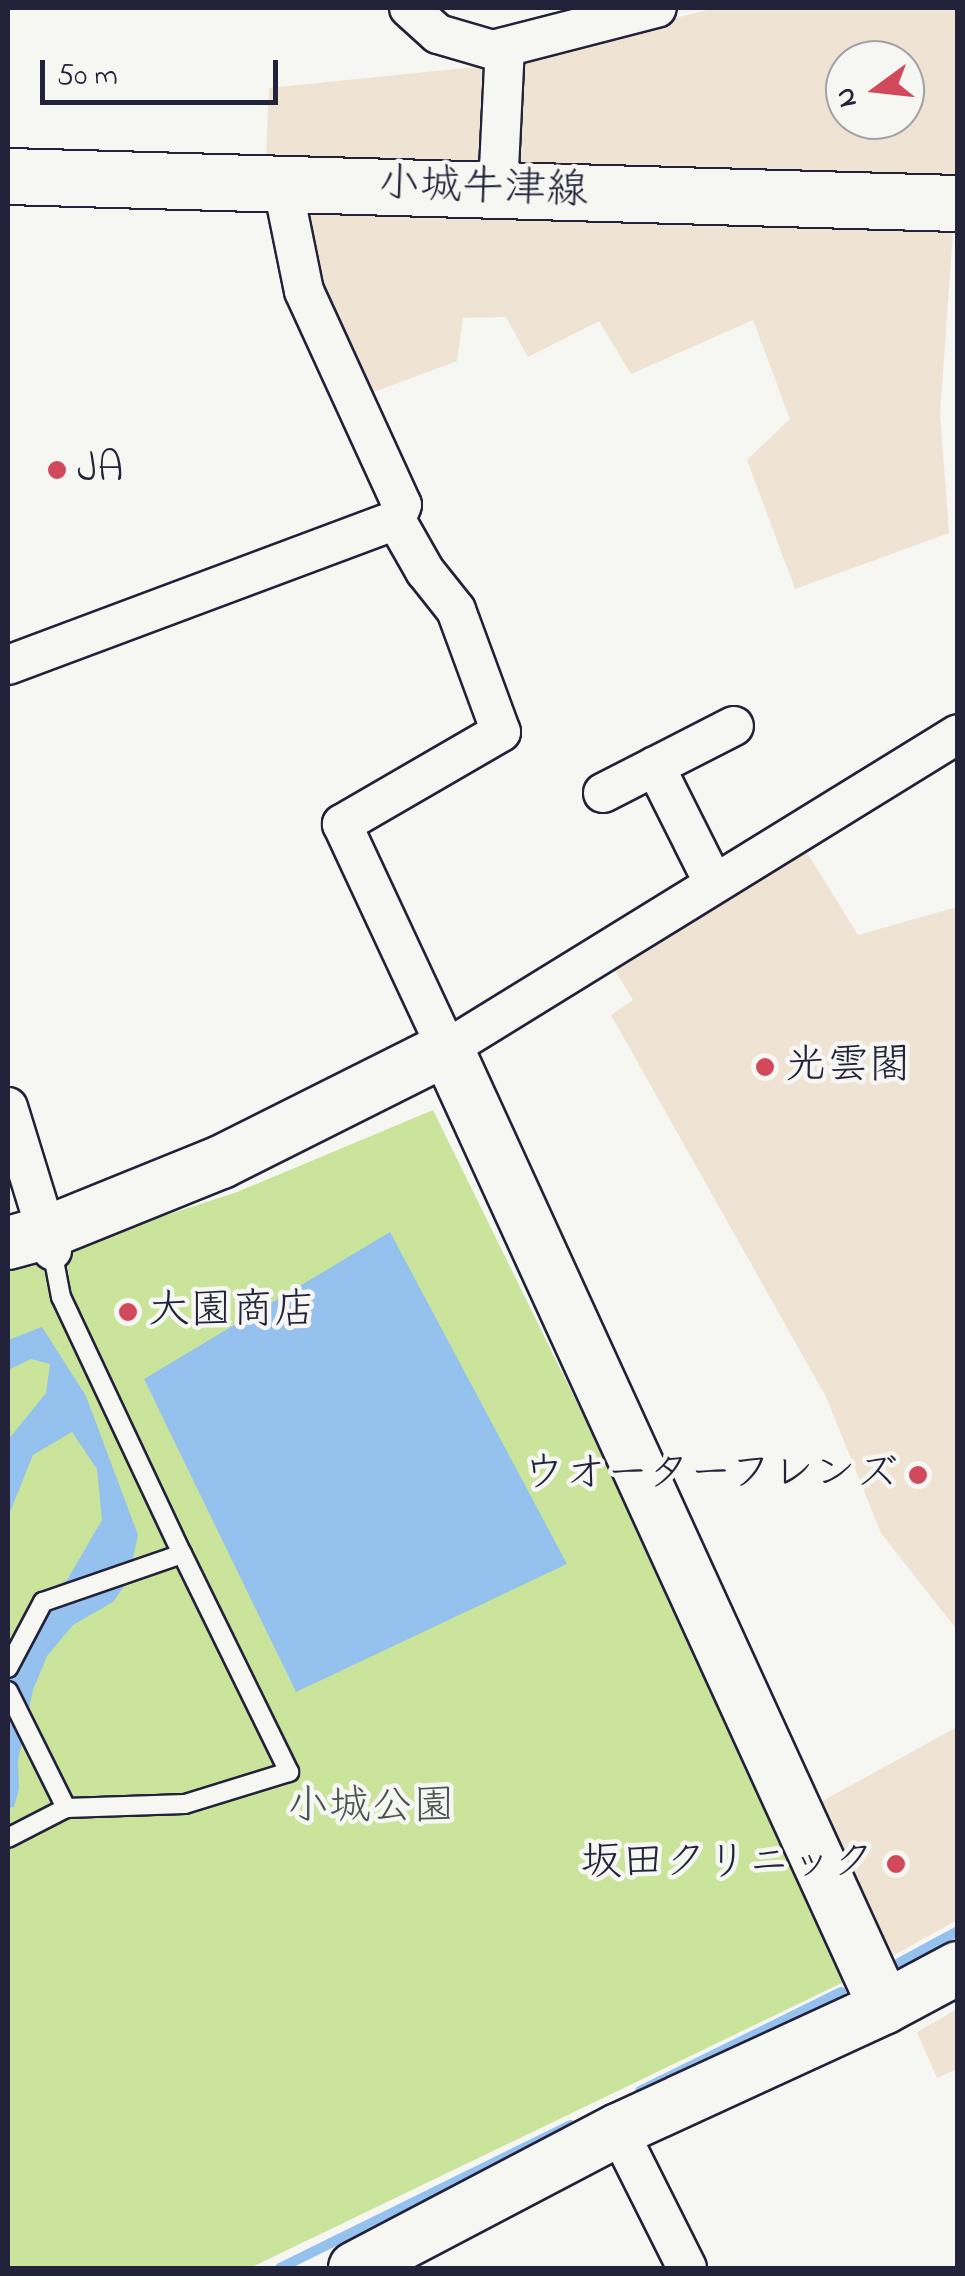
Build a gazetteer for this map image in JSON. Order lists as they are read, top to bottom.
{
  "streets": {
    "main road": ["小城牛津線"]
  },
  "parks": ["小城公園"],
  "places": [
    "JA",
    "光雲閣",
    "大園商店",
    "ウオーターフレンズ",
    "坂田クリニック"
  ],
  "scale_bar": "50 m",
  "north": "left"
}
